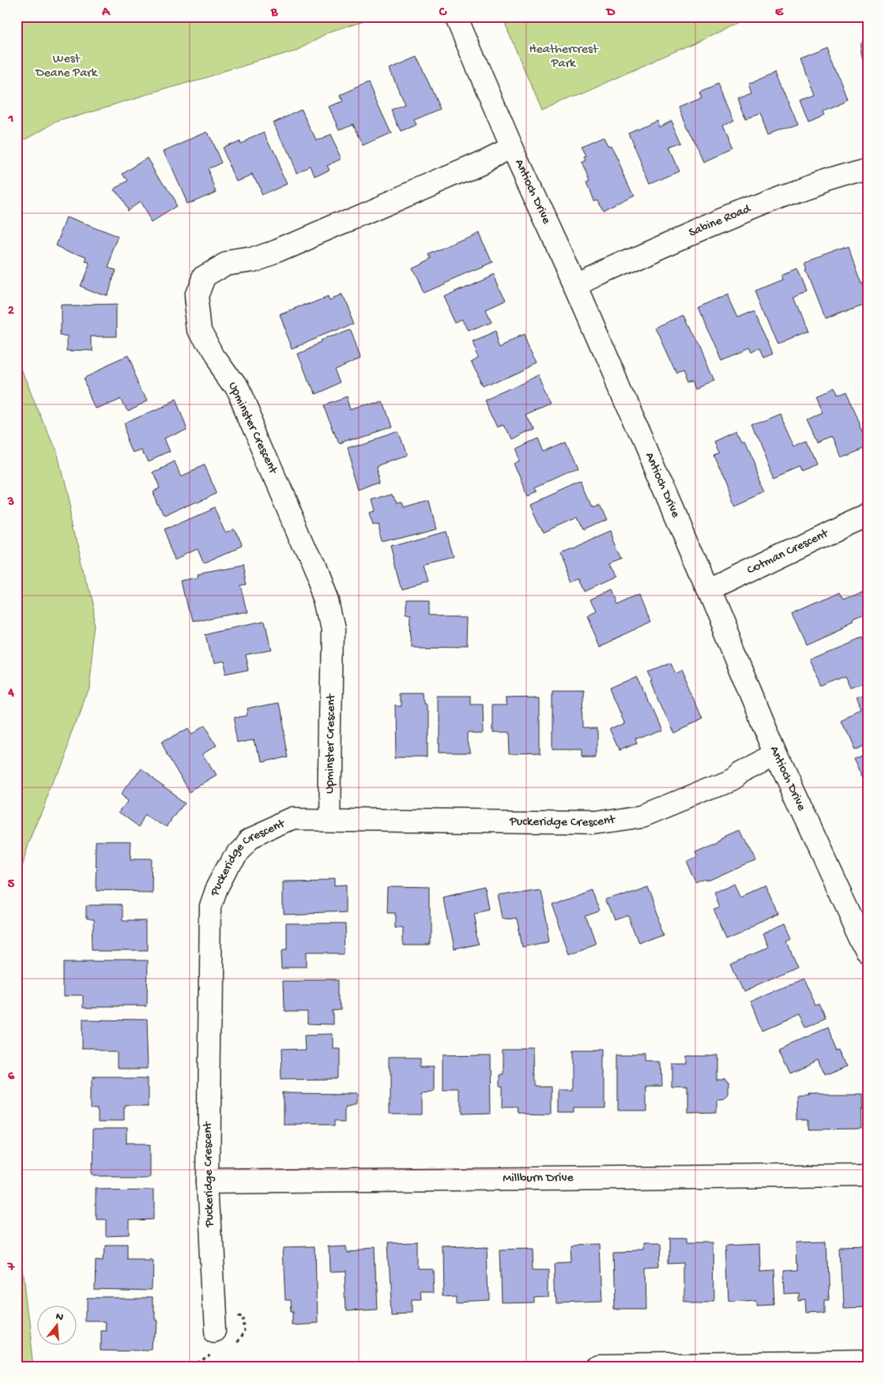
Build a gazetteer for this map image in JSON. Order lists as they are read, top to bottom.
{
  "streets": {
    "street": [
      "Antioch Drive",
      "Sabine Road",
      "Upminster Crescent",
      "Cotman Crescent",
      "Puckeridge Crescent",
      "Millburn Drive"
    ]
  },
  "crossings": [
    ["Antioch Drive", "Sabine Road"],
    ["Antioch Drive", "Upminster Crescent"],
    ["Antioch Drive", "Cotman Crescent"],
    ["Antioch Drive", "Puckeridge Crescent"],
    ["Upminster Crescent", "Puckeridge Crescent"],
    ["Puckeridge Crescent", "Millburn Drive"]
  ],
  "parks": ["Heathercrest Park", "West Deane Park"],
  "north": "top",
  "grid": {
    "columns": [
      "A",
      "B",
      "C",
      "D",
      "E"
    ],
    "rows": [
      "1",
      "2",
      "3",
      "4",
      "5",
      "6",
      "7"
    ]
  }
}
